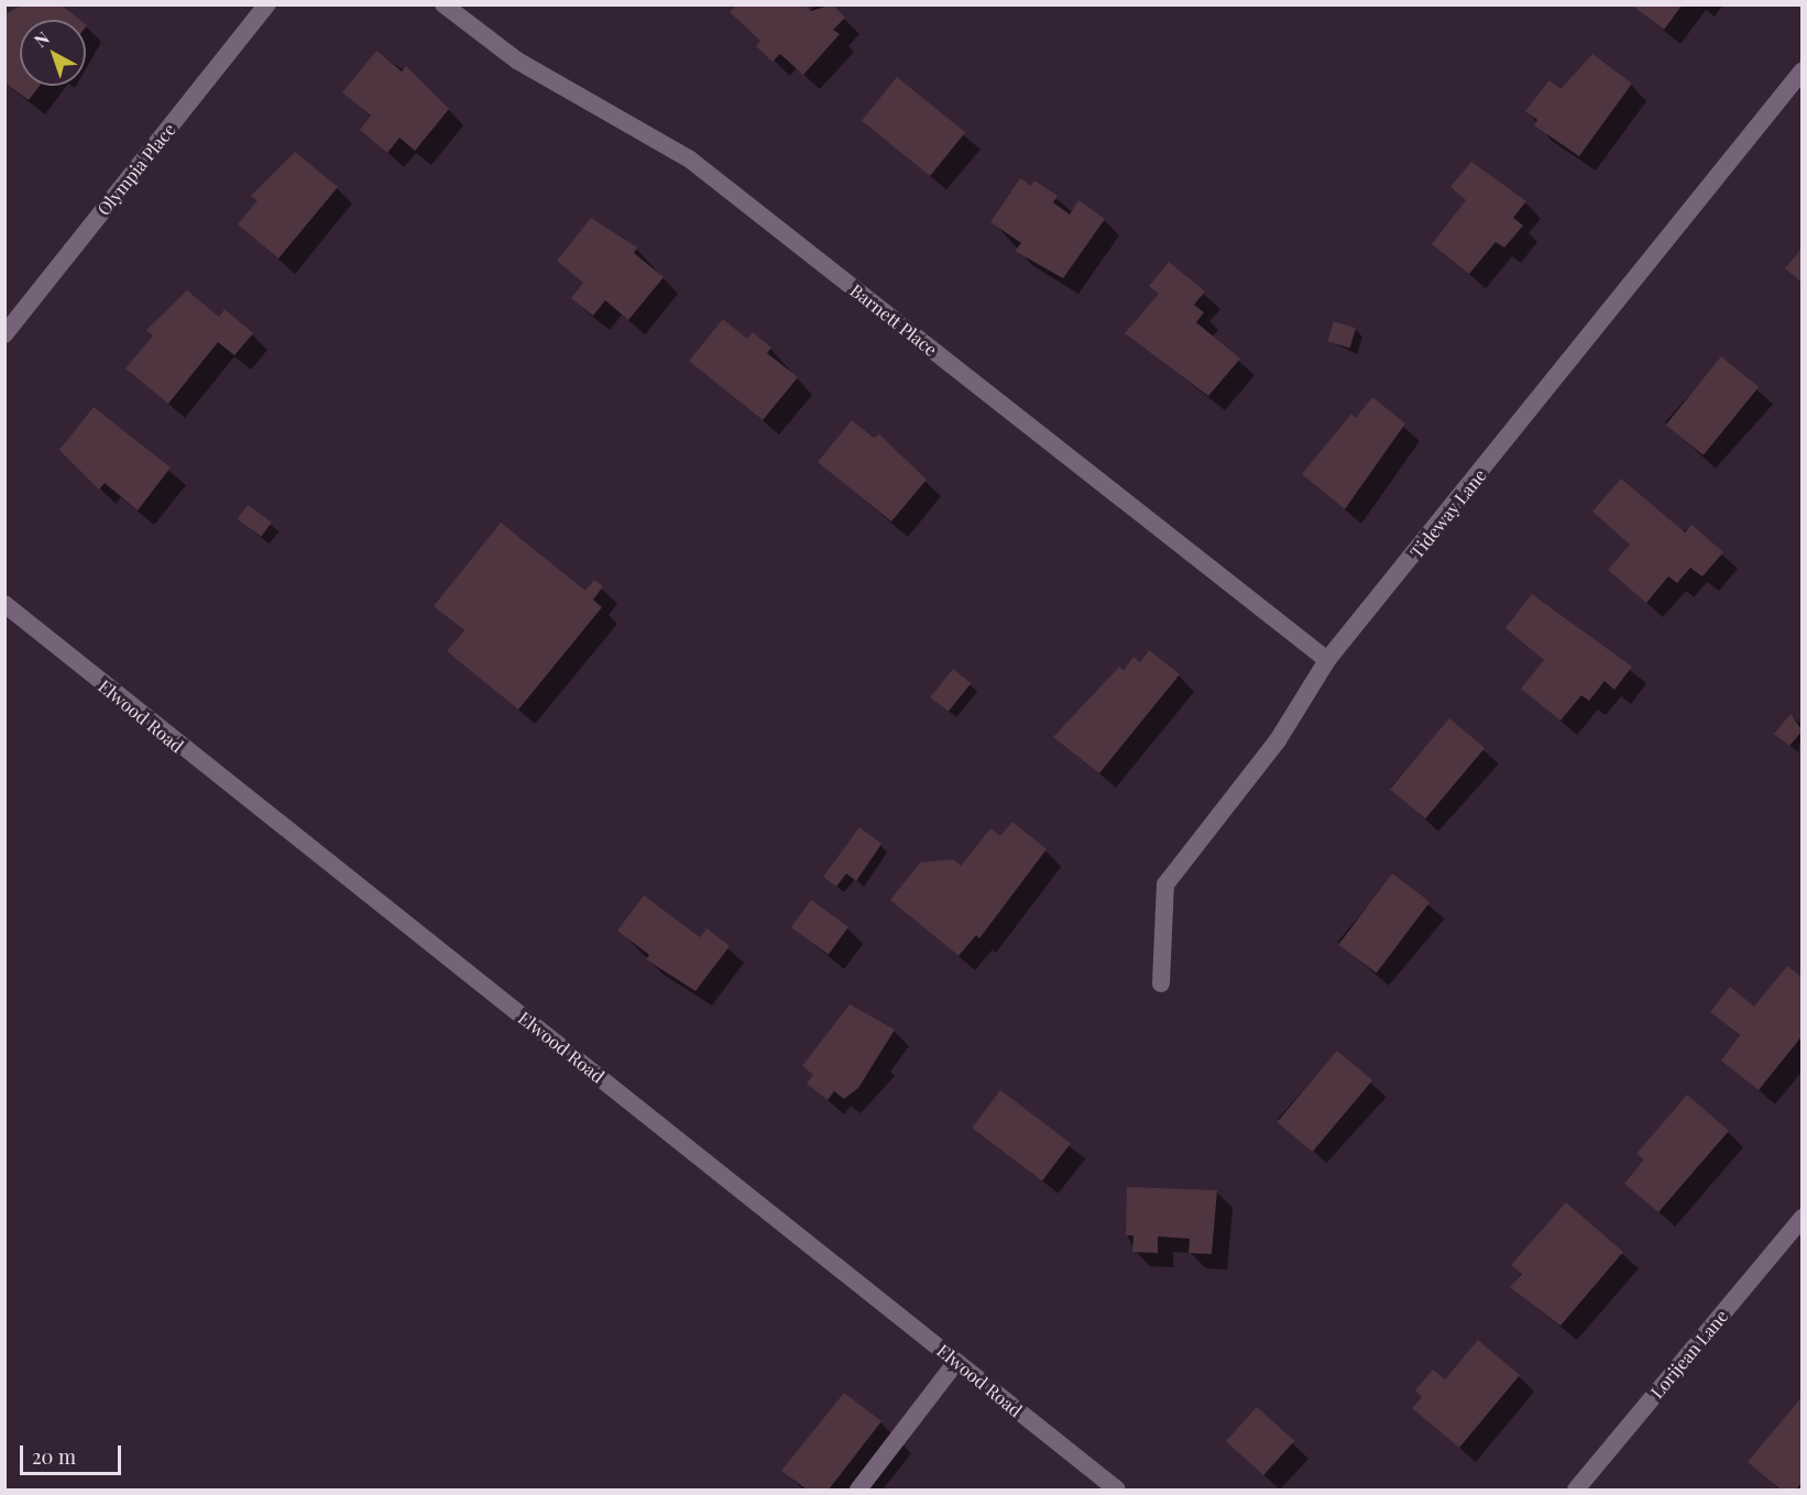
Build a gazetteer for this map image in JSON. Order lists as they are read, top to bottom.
{
  "streets": {
    "street": [
      "Olympia Place",
      "Barnett Place",
      "Tideway Lane",
      "Elwood Road",
      "Lorijean Lane"
    ]
  },
  "crossings": [
    ["Barnett Place", "Tideway Lane"]
  ],
  "scale_bar": "20 m",
  "north": "top left"
}
